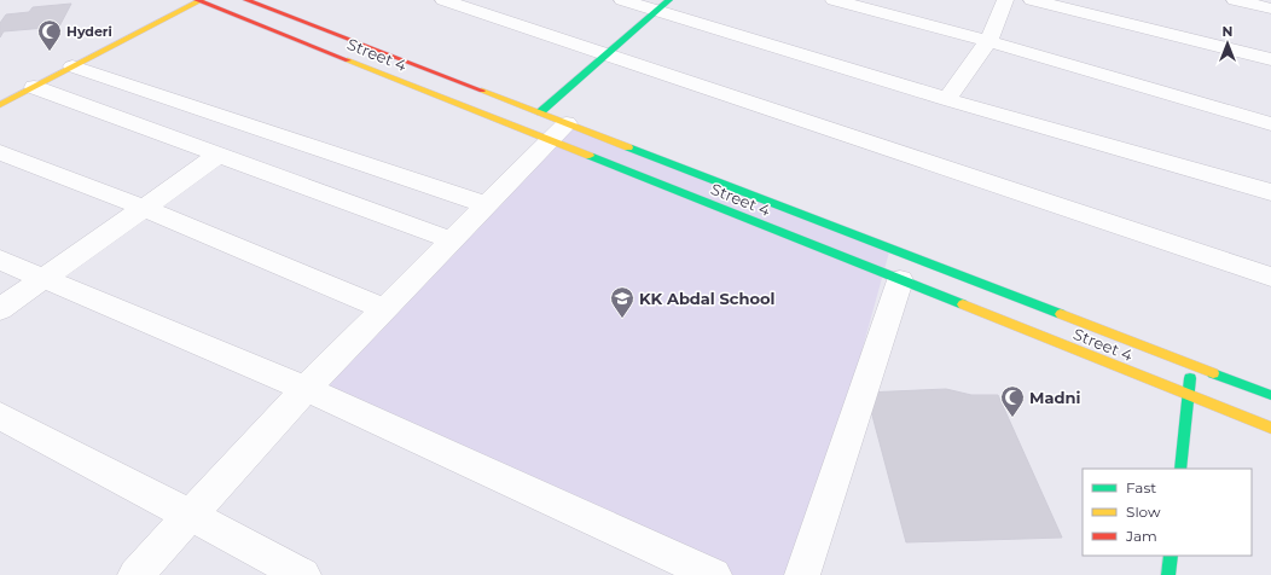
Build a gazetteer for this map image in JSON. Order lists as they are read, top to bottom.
{
  "streets": {
    "main road": ["Street 4"]
  },
  "places": {
    "mosque": ["Hyderi", "Madni"],
    "school or university": ["KK Abdal School"]
  },
  "legend": ["Fast", "Slow", "Jam"],
  "north": "top"
}
